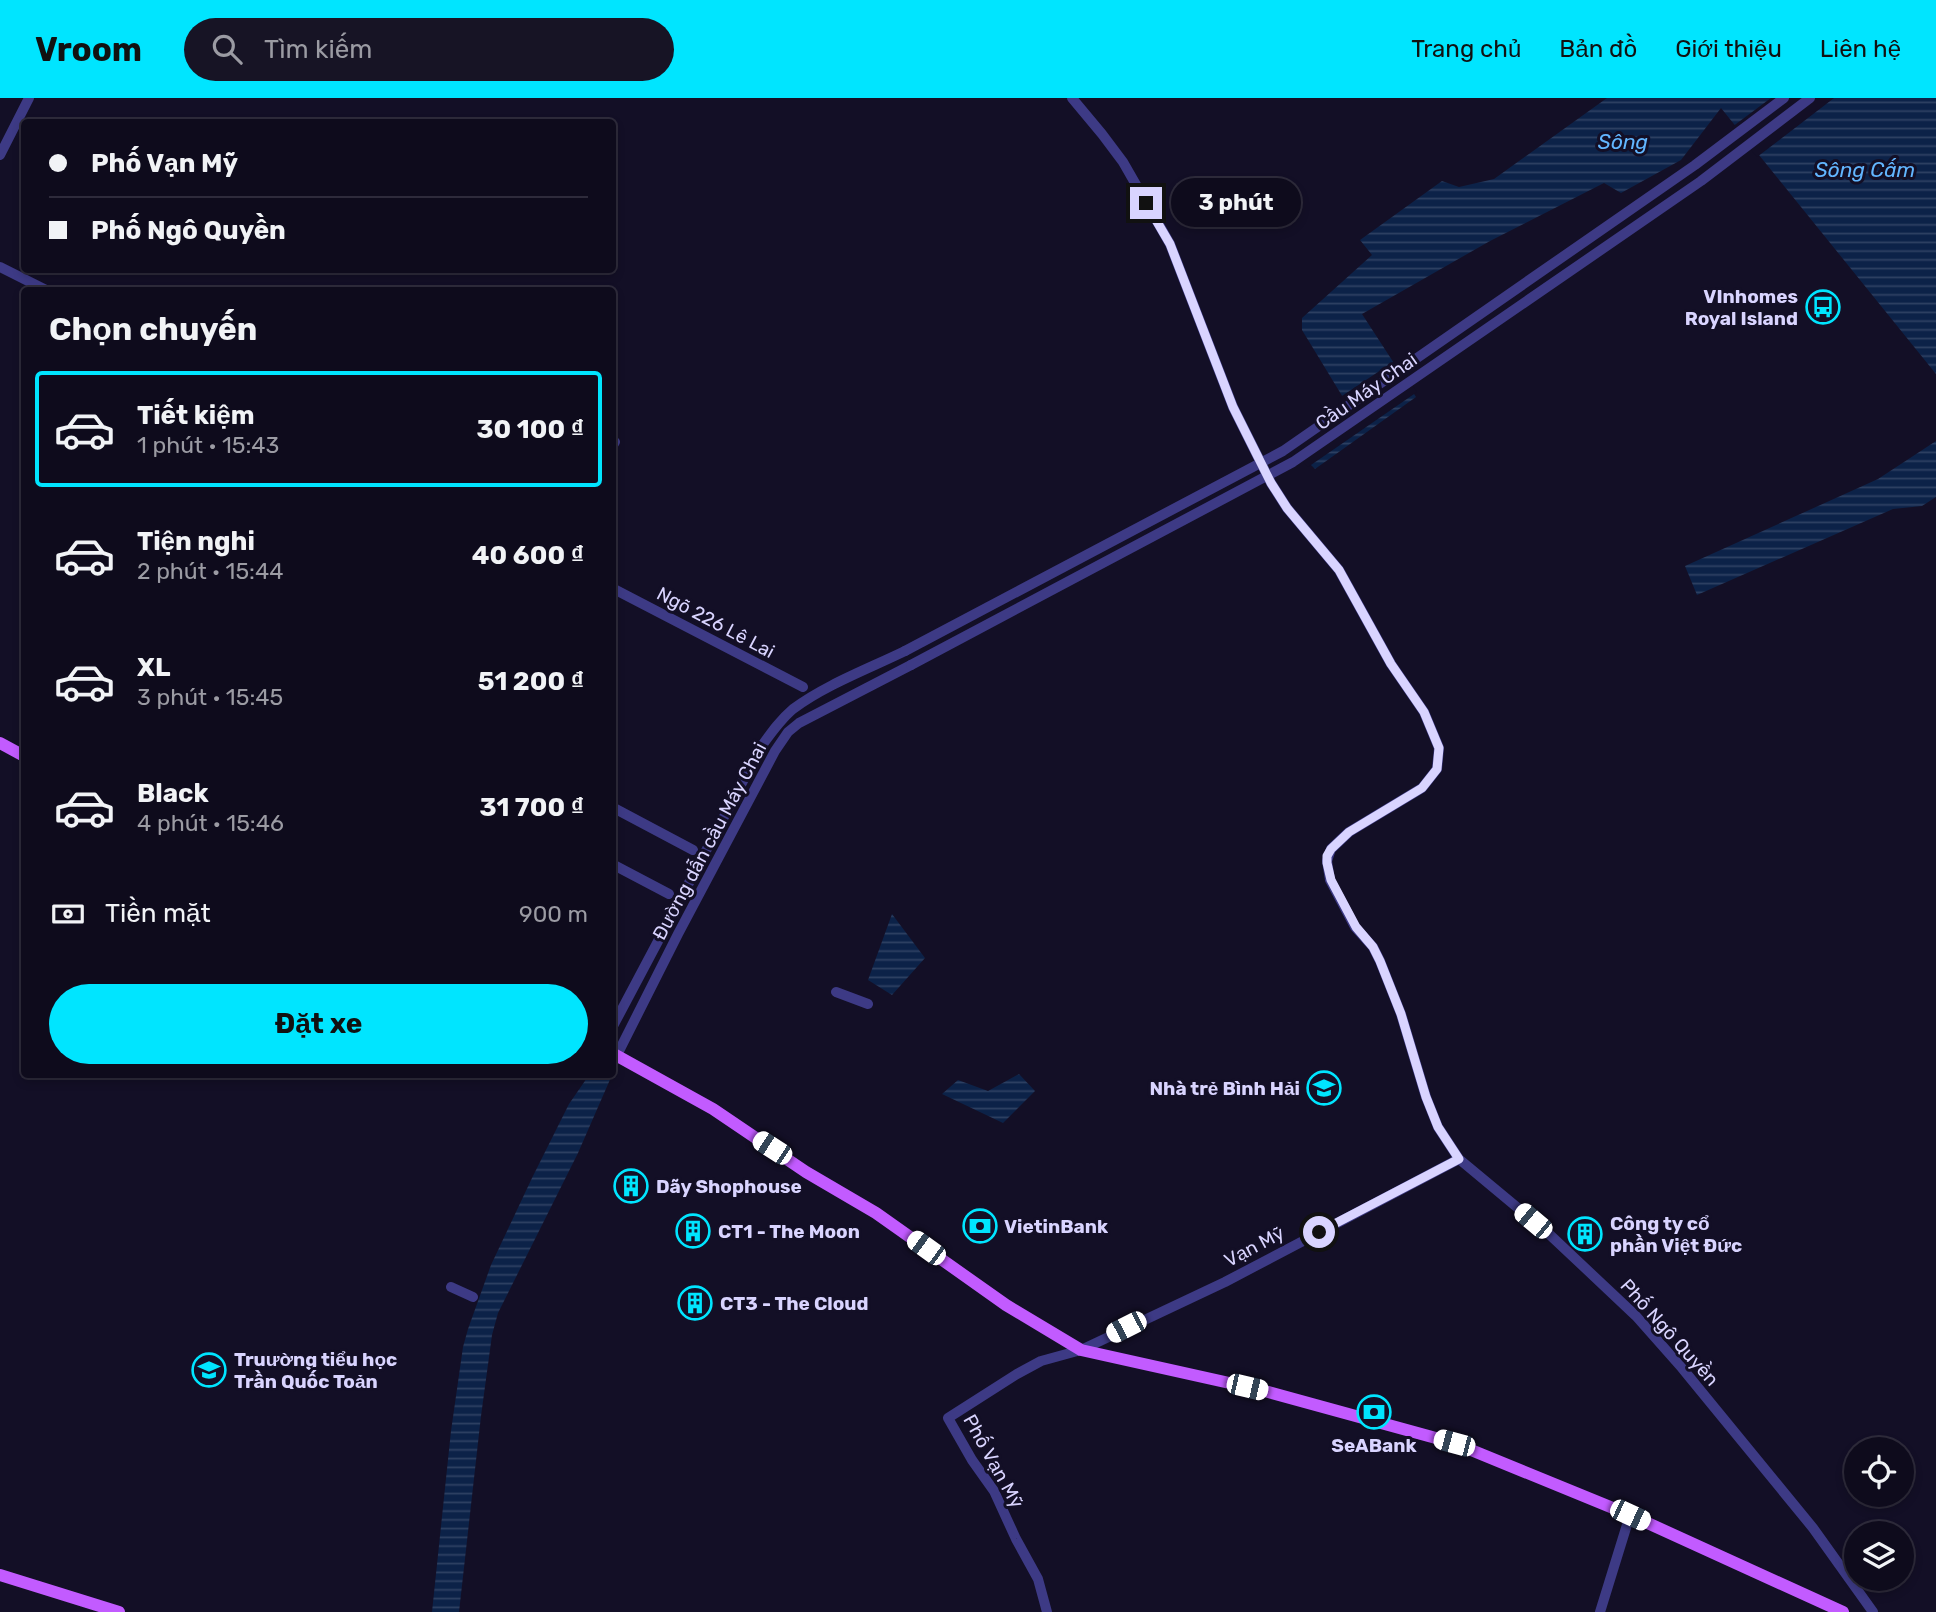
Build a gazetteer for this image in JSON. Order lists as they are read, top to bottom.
{
  "streets": {
    "street": [
      "Cầu Máy Chai",
      "Ngõ 226 Lê Lai",
      "Đường dẫn cầu Máy Chai",
      "Vạn Mỹ",
      "Phố Ngô Quyền",
      "Phố Vạn Mỹ"
    ]
  },
  "crossings": [
    ["Cầu Máy Chai", "Đường dẫn cầu Máy Chai"],
    ["Vạn Mỹ", "Phố Ngô Quyền"],
    ["Vạn Mỹ", "Phố Vạn Mỹ"]
  ],
  "water": ["Sông", "Sông Cấm"],
  "places": {
    "bus stop": ["VInhomes Royal Island"],
    "school or university": ["Nhà trẻ Bình Hải", "Truường tiểu học Trần Quốc Toản"],
    "building": [
      "Dãy Shophouse",
      "CT1 - The Moon",
      "Công ty cổ phần Việt Đức",
      "CT3 - The Cloud"
    ],
    "bank": ["VietinBank", "SeABank"]
  },
  "page": {
    "header": "Vroom",
    "search": "Tìm kiếm",
    "nav": [
      "Trang chủ",
      "Bản đồ",
      "Giới thiệu",
      "Liên hệ"
    ],
    "banner": ["Phố Vạn Mỹ", "Phố Ngô Quyền"],
    "bubble": "3 phút",
    "heading": "Chọn chuyến",
    "list": [
      {
        "name": "Tiết kiệm",
        "note": "1 phút · 15:43",
        "value": "30 100 ₫"
      },
      {
        "name": "Tiện nghi",
        "note": "2 phút · 15:44",
        "value": "40 600 ₫"
      },
      {
        "name": "XL",
        "note": "3 phút · 15:45",
        "value": "51 200 ₫"
      },
      {
        "name": "Black",
        "note": "4 phút · 15:46",
        "value": "31 700 ₫"
      }
    ],
    "pay": ["Tiền mặt", "900 m"],
    "buttons": "Đặt xe"
  }
}
